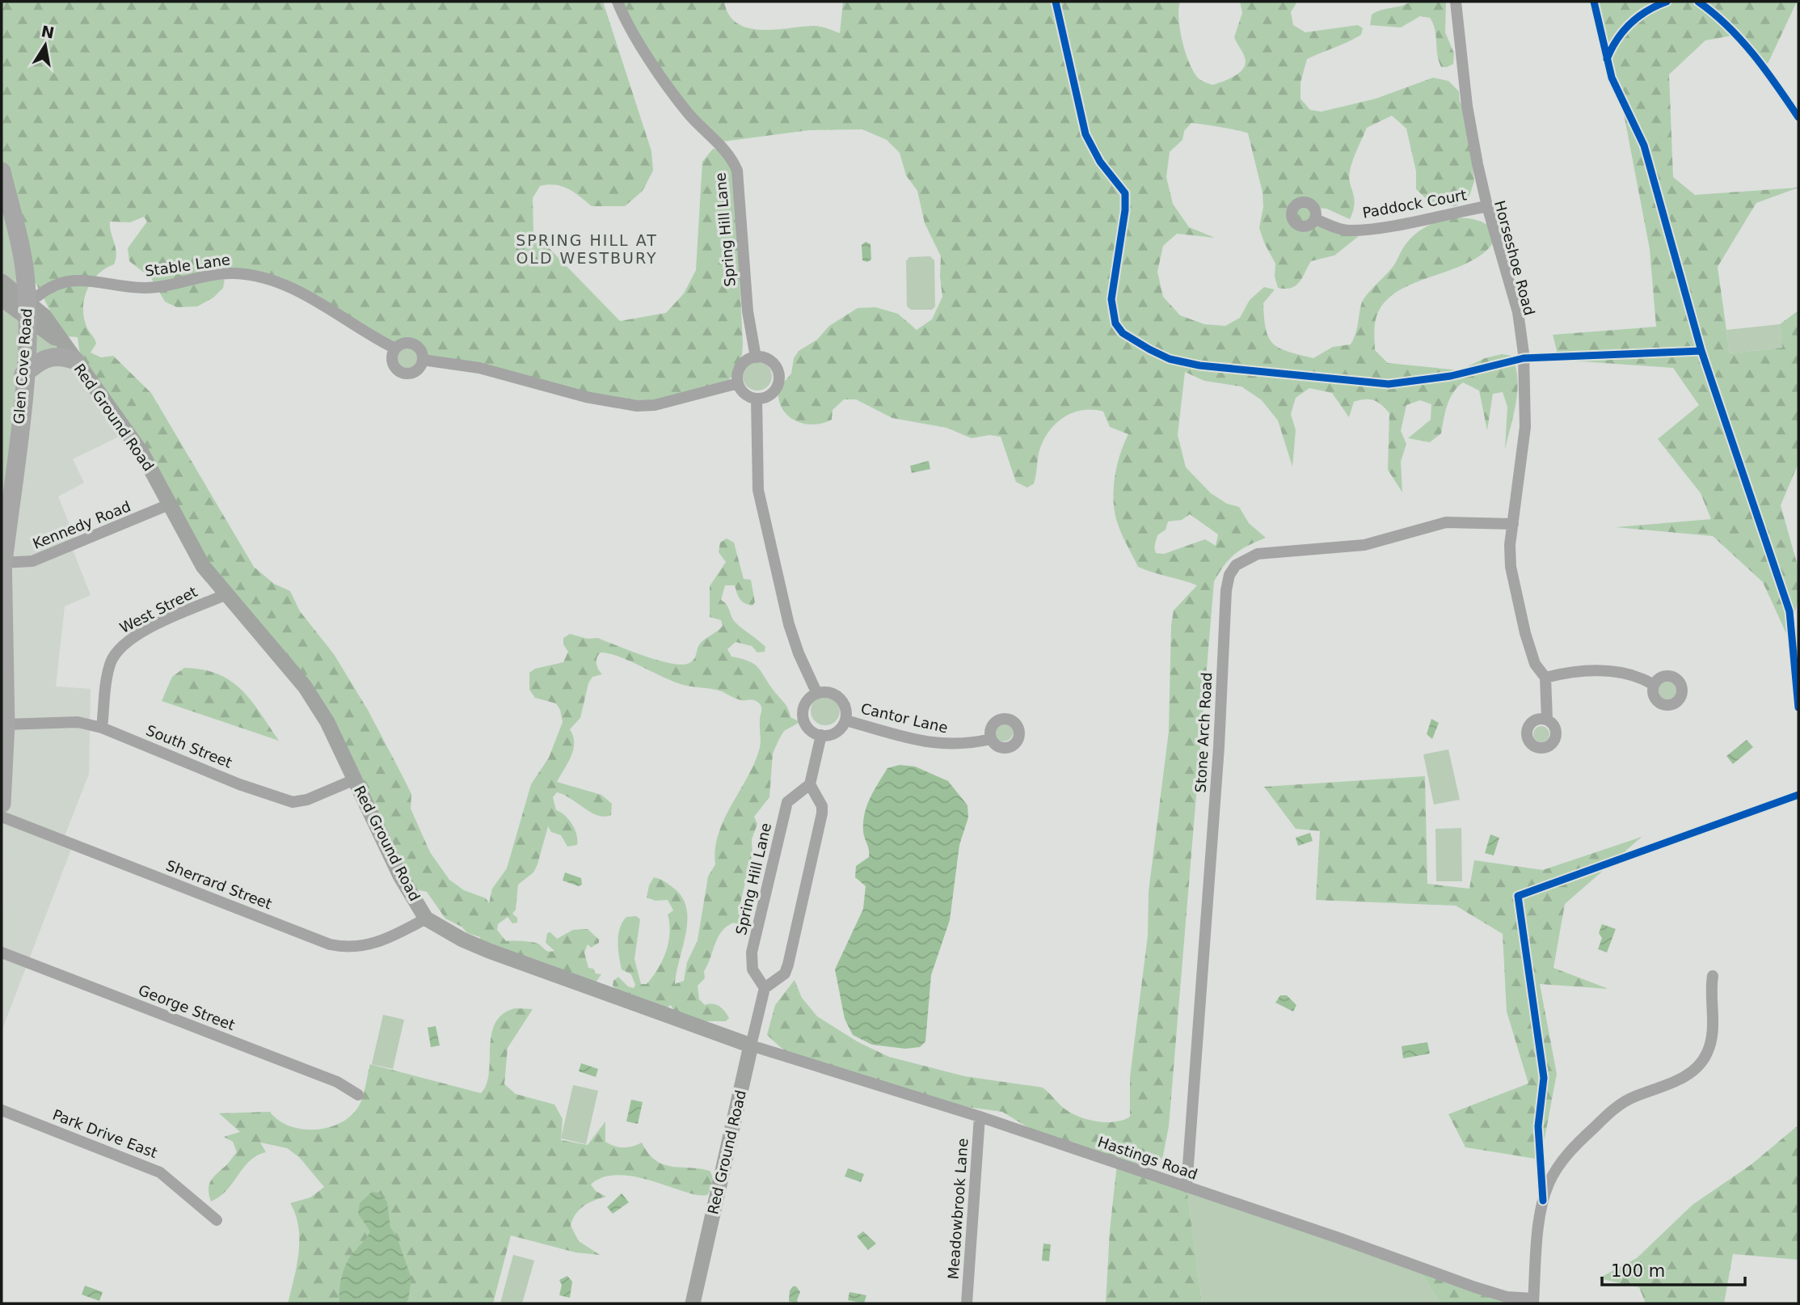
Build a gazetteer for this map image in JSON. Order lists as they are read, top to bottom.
{
  "streets": {
    "main road": ["Glen Cove Road"],
    "street": [
      "Paddock Court",
      "Spring Hill Lane",
      "Horseshoe Road",
      "Stable Lane",
      "Red Ground Road",
      "Kennedy Road",
      "West Street",
      "Cantor Lane",
      "Stone Arch Road",
      "South Street",
      "Sherrard Street",
      "George Street",
      "Park Drive East",
      "Hastings Road",
      "Meadowbrook Lane"
    ]
  },
  "crossings": [
    ["Paddock Court", "Horseshoe Road"],
    ["Horseshoe Road", "Stone Arch Road"],
    ["Stable Lane", "Glen Cove Road"],
    ["Stable Lane", "Red Ground Road"],
    ["Glen Cove Road", "Red Ground Road"],
    ["Glen Cove Road", "Kennedy Road"],
    ["Glen Cove Road", "South Street"],
    ["Red Ground Road", "Kennedy Road"],
    ["Red Ground Road", "West Street"],
    ["Red Ground Road", "South Street"],
    ["Red Ground Road", "Sherrard Street"],
    ["Red Ground Road", "Hastings Road"],
    ["West Street", "South Street"],
    ["Stone Arch Road", "Hastings Road"],
    ["Hastings Road", "Meadowbrook Lane"]
  ],
  "districts": ["SPRING HILL AT OLD WESTBURY"],
  "scale_bar": "100 m",
  "north": "top"
}
